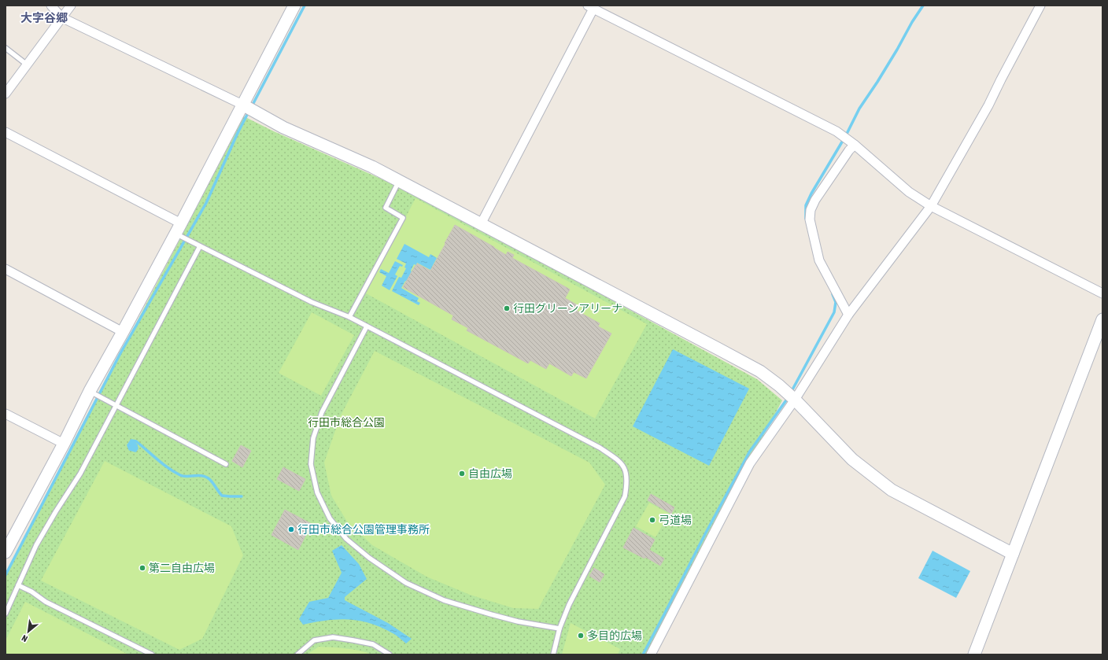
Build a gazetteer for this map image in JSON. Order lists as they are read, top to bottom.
{
  "districts": ["大字谷郷"],
  "parks": ["行田市総合公園"],
  "places": [
    "行田グリーンアリーナ",
    "自由広場",
    "弓道場",
    "行田市総合公園管理事務所",
    "第二自由広場",
    "多目的広場"
  ],
  "north": "bottom left"
}
